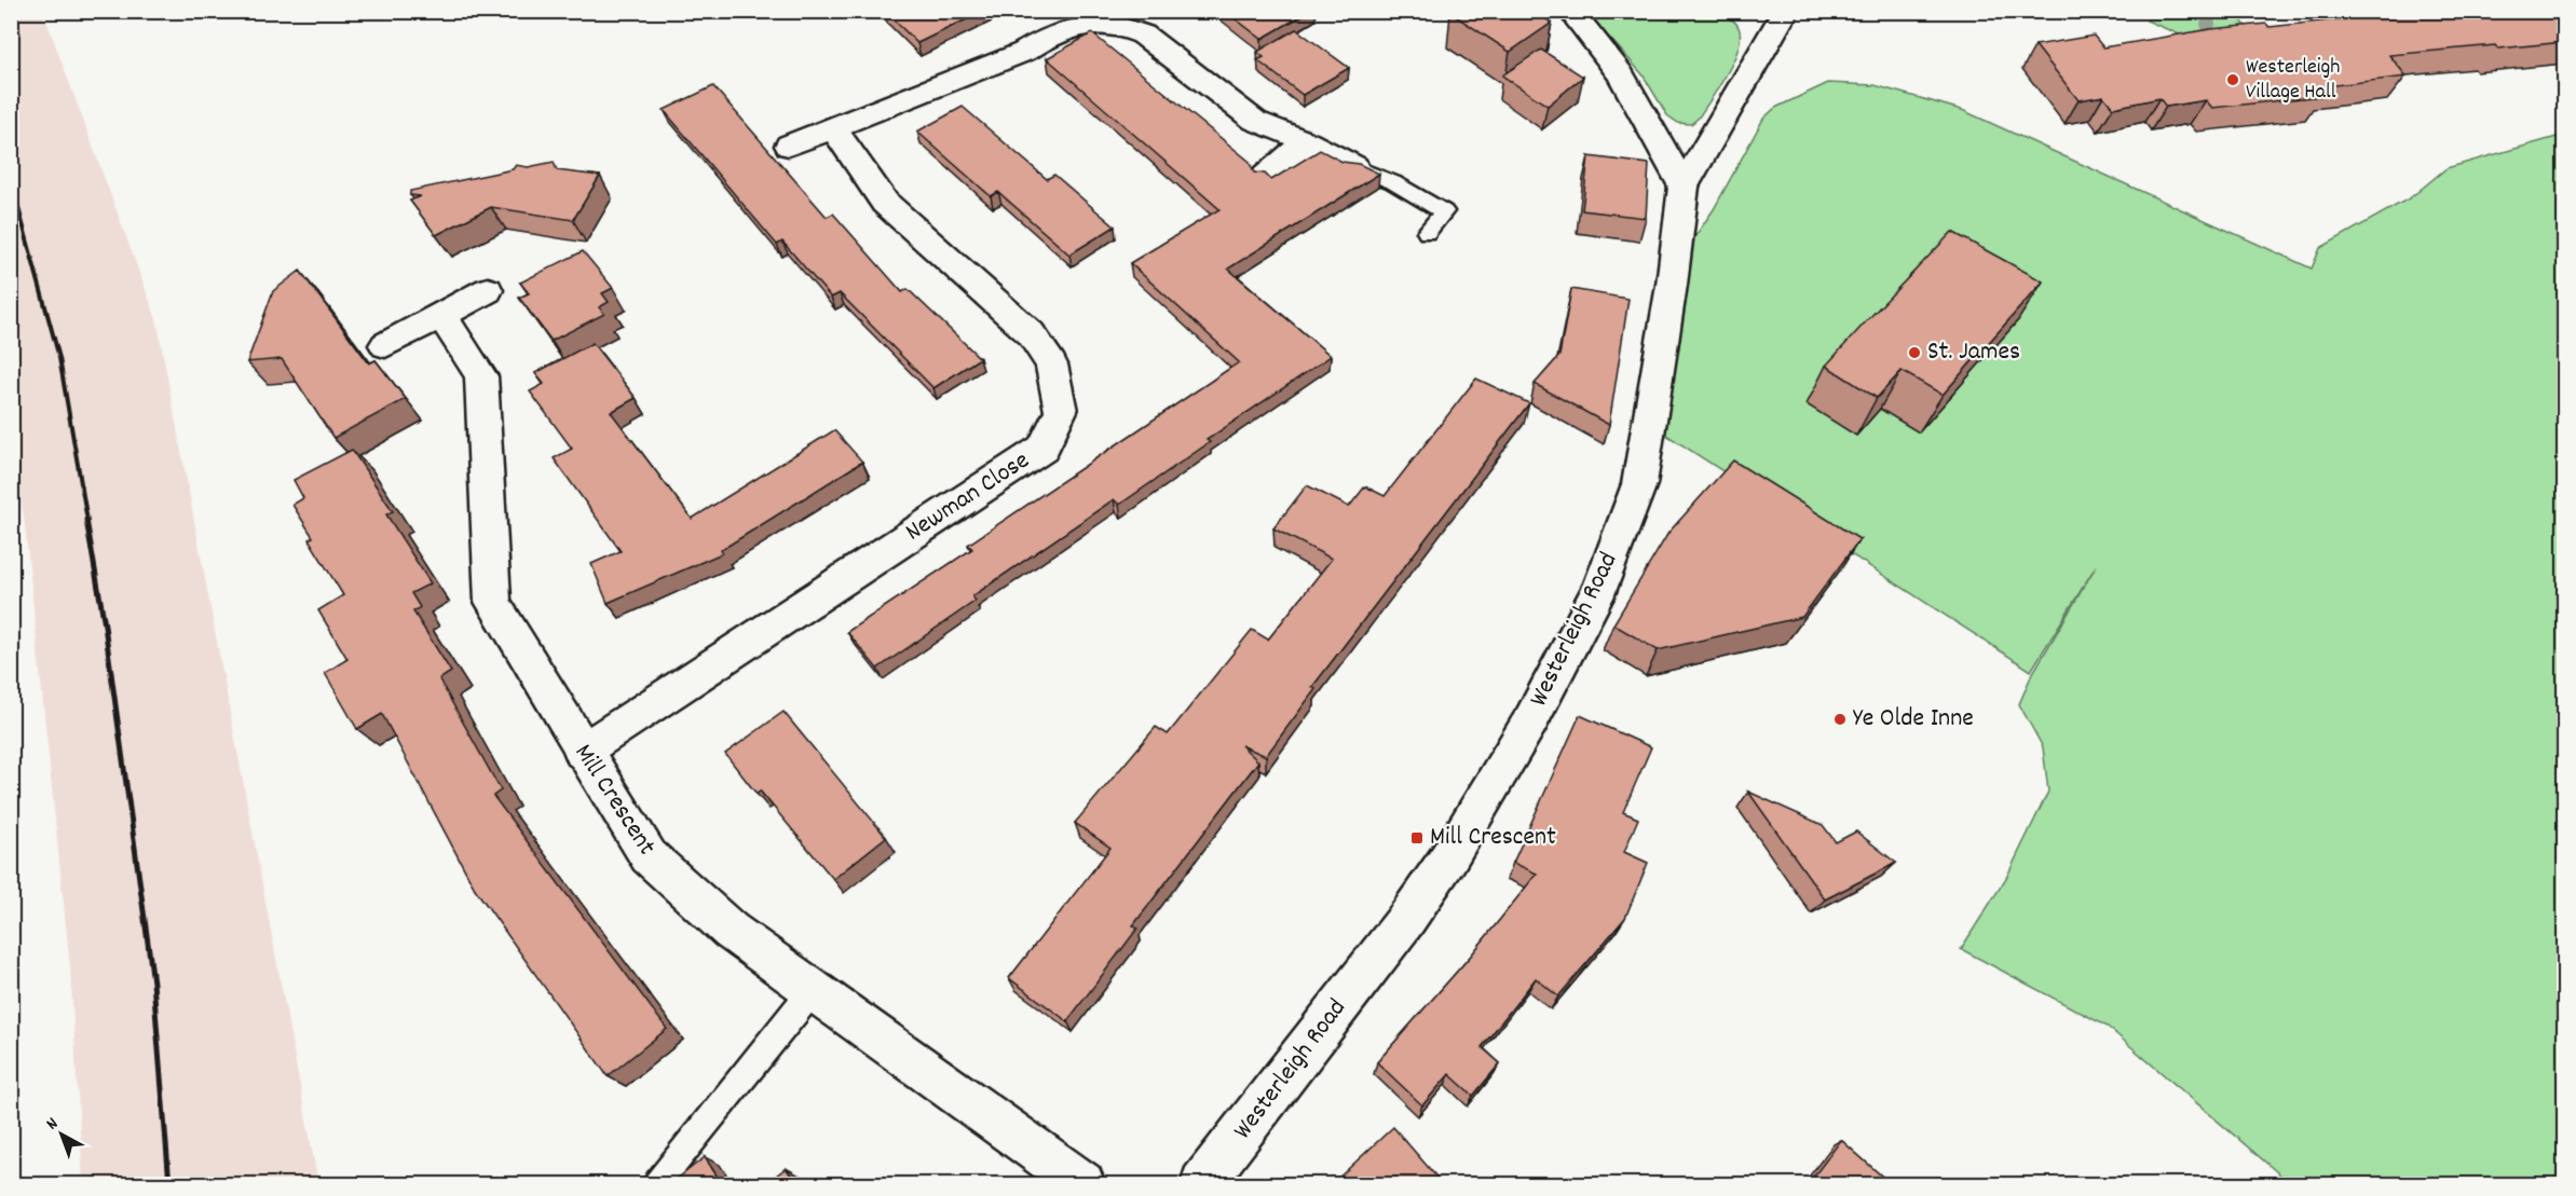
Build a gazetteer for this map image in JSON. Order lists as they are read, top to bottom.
{
  "streets": {
    "street": ["Newman Close", "Westerleigh Road", "Mill Crescent"]
  },
  "crossings": [
    ["Newman Close", "Mill Crescent"]
  ],
  "places": {
    "other": ["Westerleigh Village Hall", "St. James", "Ye Olde Inne"],
    "transit": ["Mill Crescent"]
  },
  "north": "top left"
}
